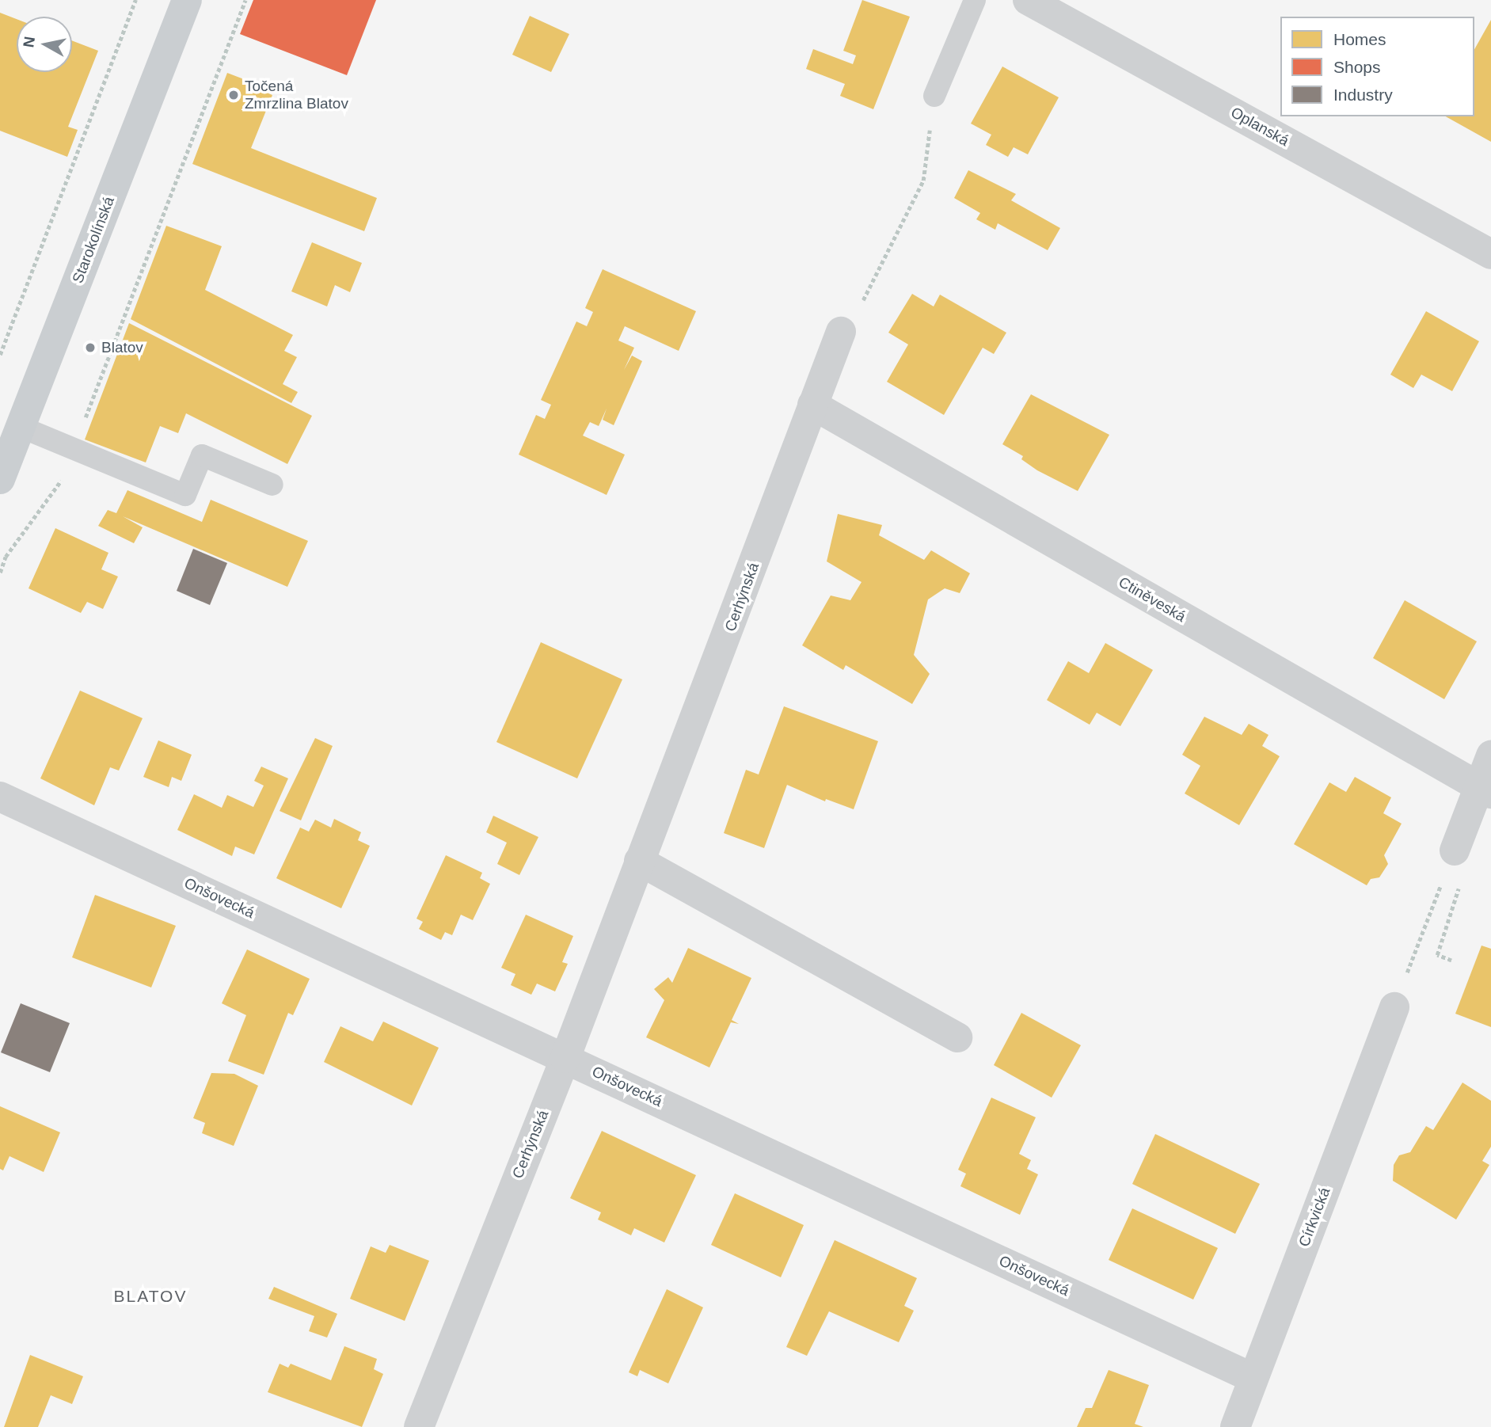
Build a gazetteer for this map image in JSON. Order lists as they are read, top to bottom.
{
  "streets": {
    "main road": ["Starokolínská"],
    "street": [
      "Oplanská",
      "Cerhýnská",
      "Ctiněveská",
      "Onšovecká",
      "Církvická"
    ]
  },
  "crossings": [
    ["Cerhýnská", "Ctiněveská"],
    ["Cerhýnská", "Onšovecká"],
    ["Onšovecká", "Církvická"]
  ],
  "districts": ["BLATOV"],
  "places": ["Točená Zmrzlina Blatov", "Blatov"],
  "legend": ["Homes", "Shops", "Industry"],
  "north": "left"
}
